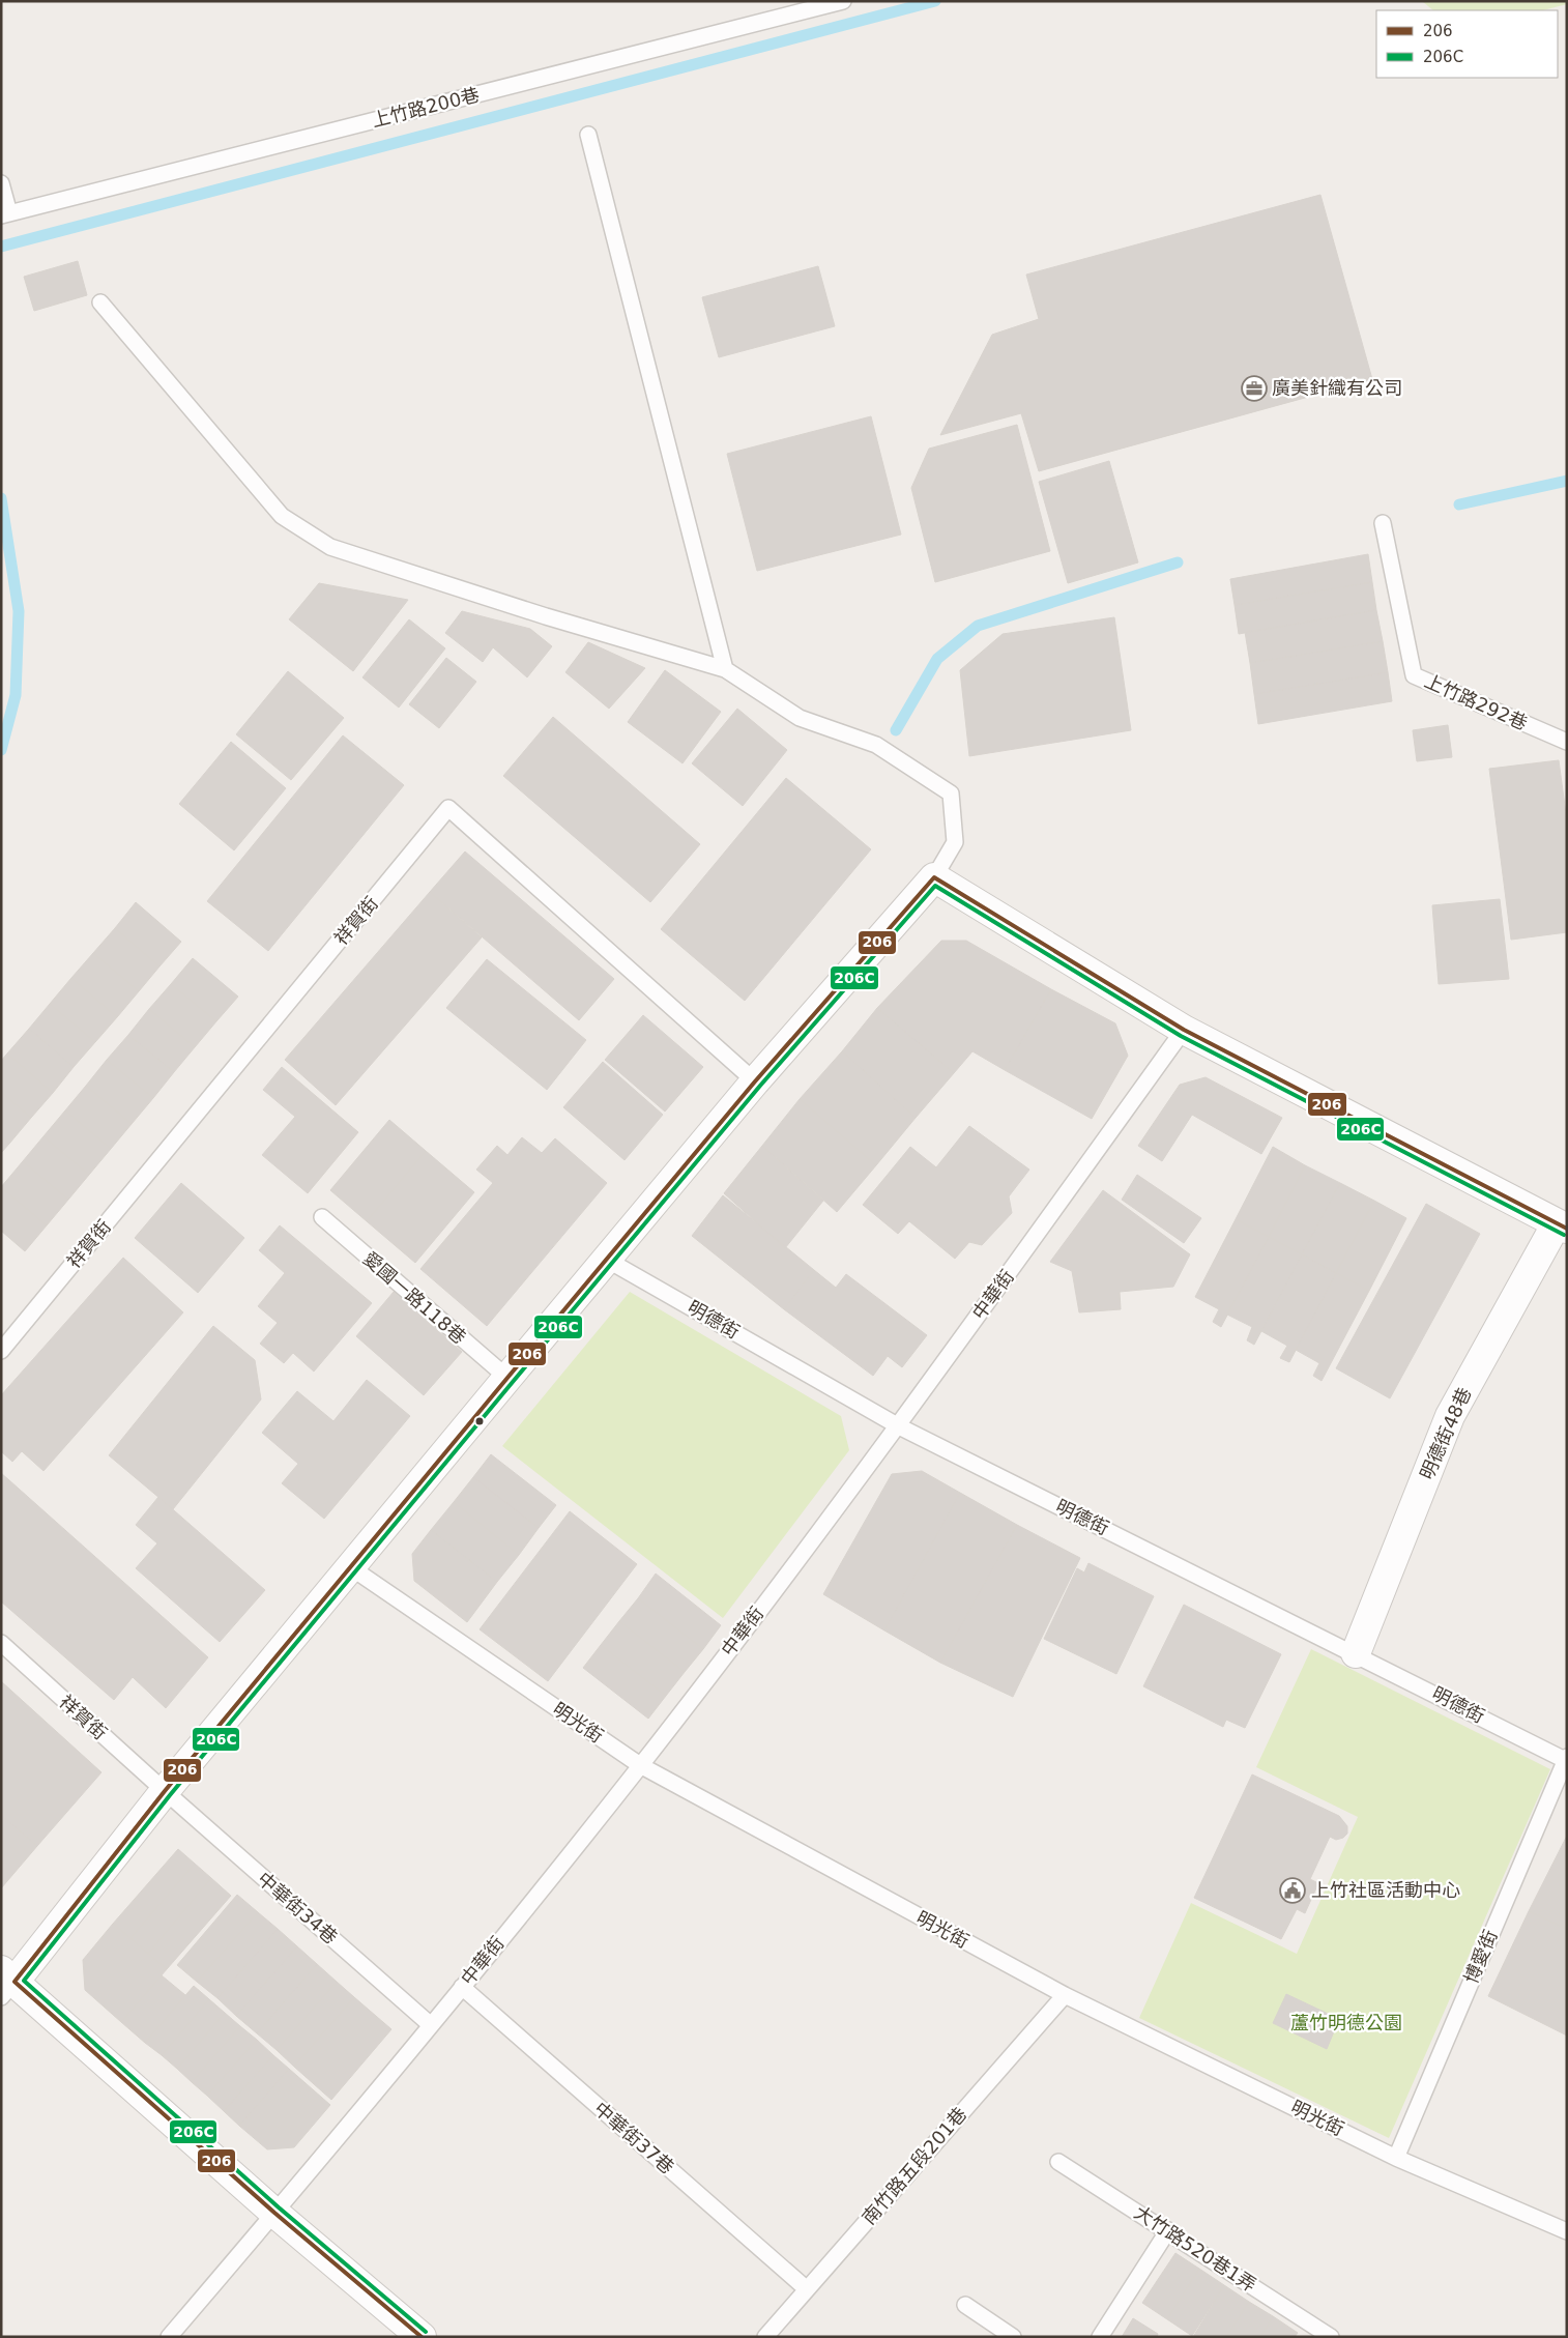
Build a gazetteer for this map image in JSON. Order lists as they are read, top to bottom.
{
  "streets": {
    "street": ["明德街48巷"],
    "lane": [
      "上竹路200巷",
      "上竹路292巷",
      "祥賀街",
      "中華街",
      "愛國一路118巷",
      "明德街",
      "明光街",
      "中華街34巷",
      "博愛街",
      "中華街37巷",
      "南竹路五段201巷",
      "大竹路520巷1弄"
    ]
  },
  "crossings": [
    ["祥賀街", "中華街34巷"],
    ["中華街", "明德街"],
    ["中華街", "明光街"],
    ["中華街", "中華街34巷"],
    ["中華街", "中華街37巷"],
    ["明德街", "明德街48巷"],
    ["明德街", "博愛街"],
    ["明光街", "博愛街"],
    ["明光街", "南竹路五段201巷"],
    ["中華街37巷", "南竹路五段201巷"]
  ],
  "parks": ["蘆竹明德公園"],
  "places": {
    "office": ["廣美針織有公司"],
    "public building": ["上竹社區活動中心"]
  },
  "lines": ["transit line 206", "transit line 206C"],
  "legend": ["206", "206C"]
}
